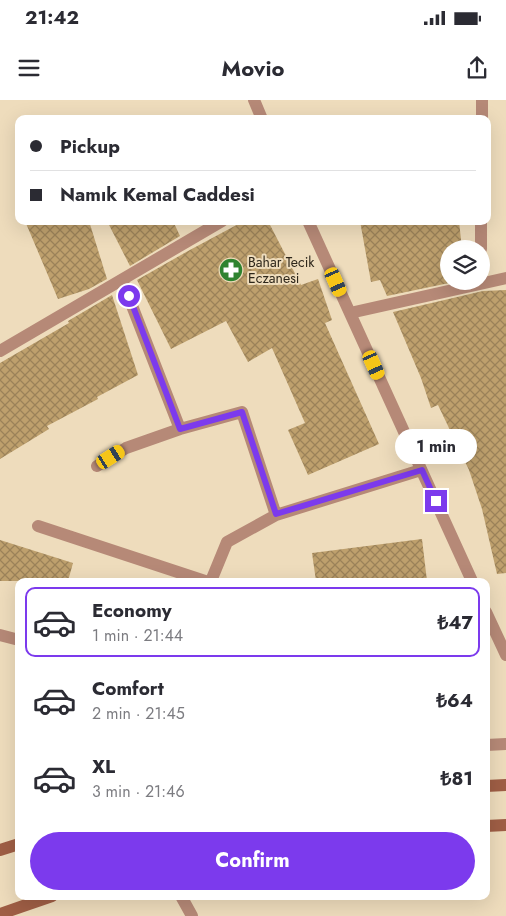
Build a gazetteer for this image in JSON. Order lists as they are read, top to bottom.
{
  "places": {
    "pharmacy": ["Bahar Tecik Eczanesi"]
  },
  "page": {
    "status": "21:42",
    "header": "Movio",
    "banner": ["Pickup", "Namık Kemal Caddesi"],
    "bubble": "1 min",
    "list": [
      {
        "name": "Economy",
        "note": "1 min · 21:44",
        "value": "₺47"
      },
      {
        "name": "Comfort",
        "note": "2 min · 21:45",
        "value": "₺64"
      },
      {
        "name": "XL",
        "note": "3 min · 21:46",
        "value": "₺81"
      }
    ],
    "buttons": "Confirm"
  }
}
